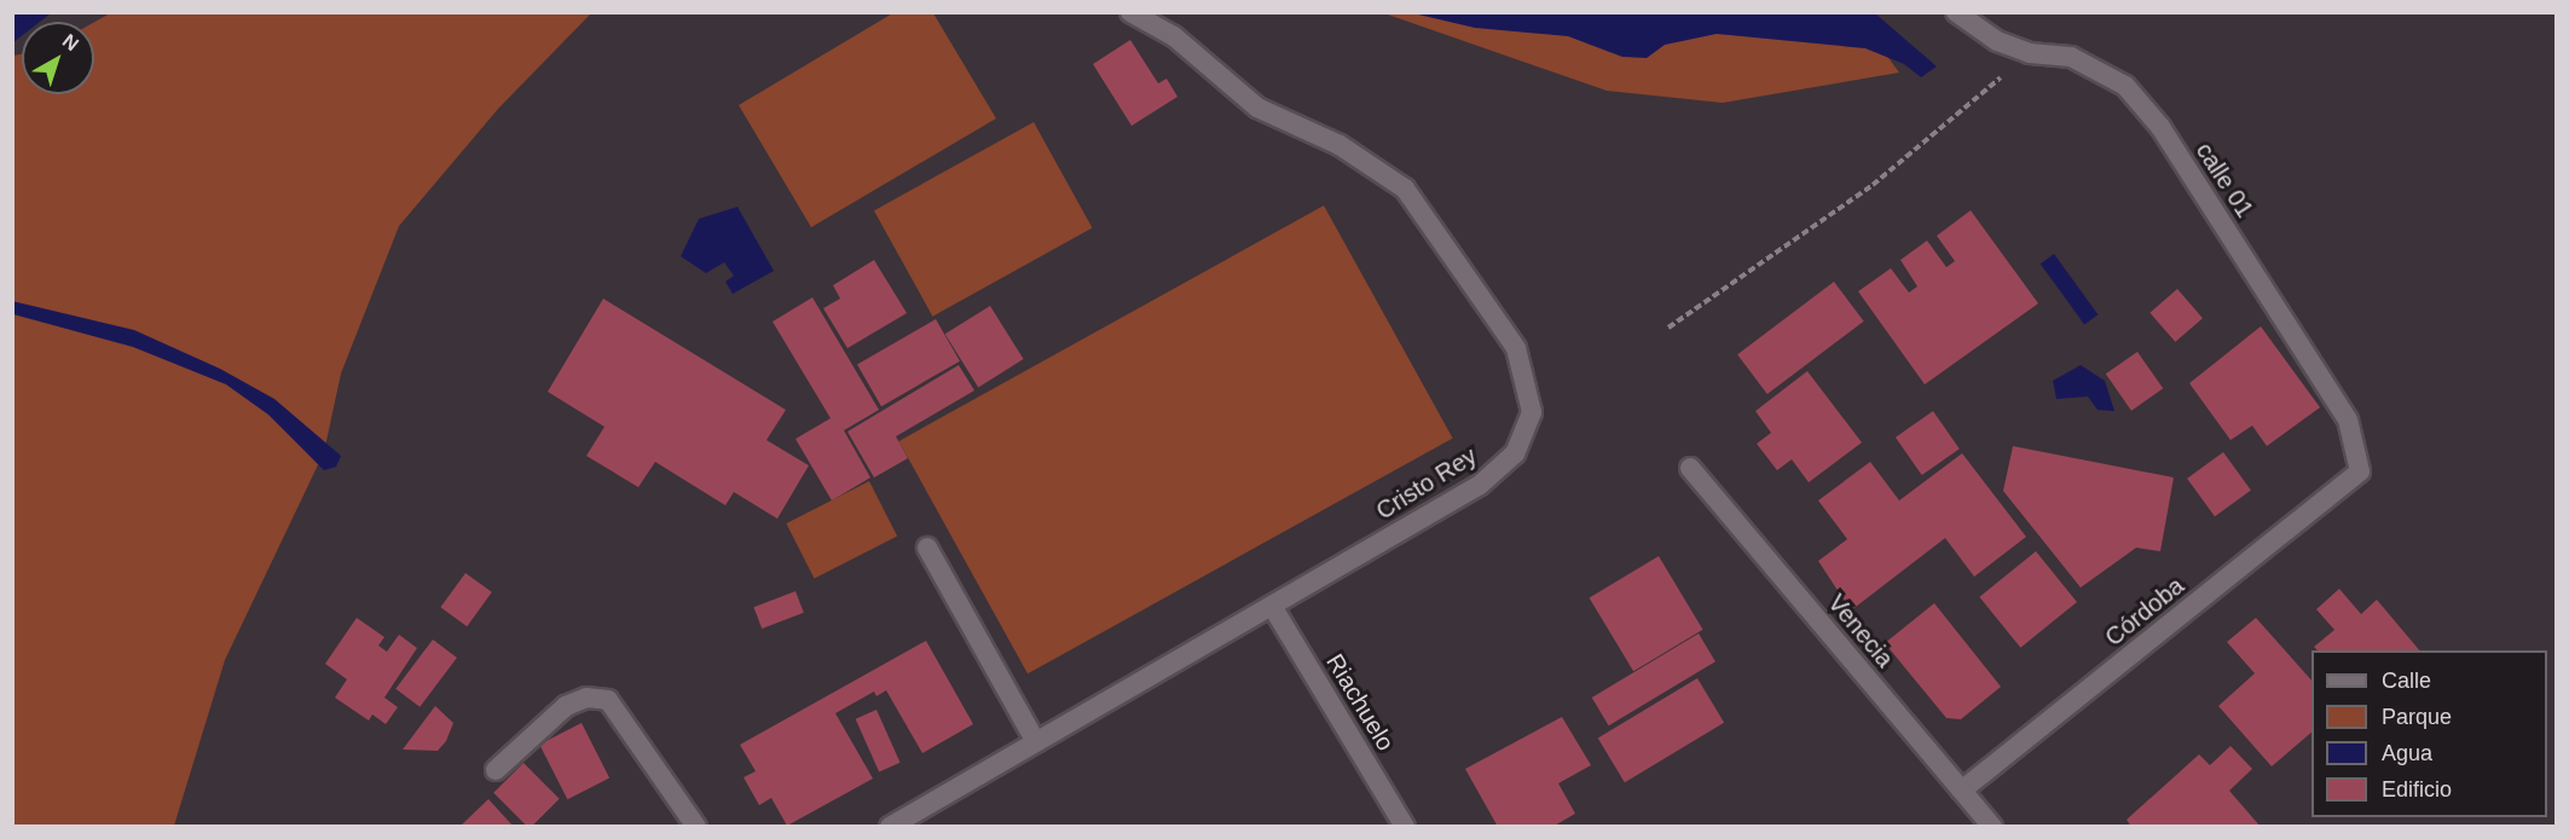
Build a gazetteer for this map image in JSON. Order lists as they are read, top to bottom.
{
  "streets": {
    "street": [
      "calle 01",
      "Cristo Rey",
      "Córdoba",
      "Venecia",
      "Riachuelo"
    ]
  },
  "crossings": [
    ["calle 01", "Córdoba"],
    ["Cristo Rey", "Riachuelo"],
    ["Córdoba", "Venecia"]
  ],
  "legend": [
    "Calle",
    "Parque",
    "Agua",
    "Edificio"
  ],
  "north": "top right"
}
